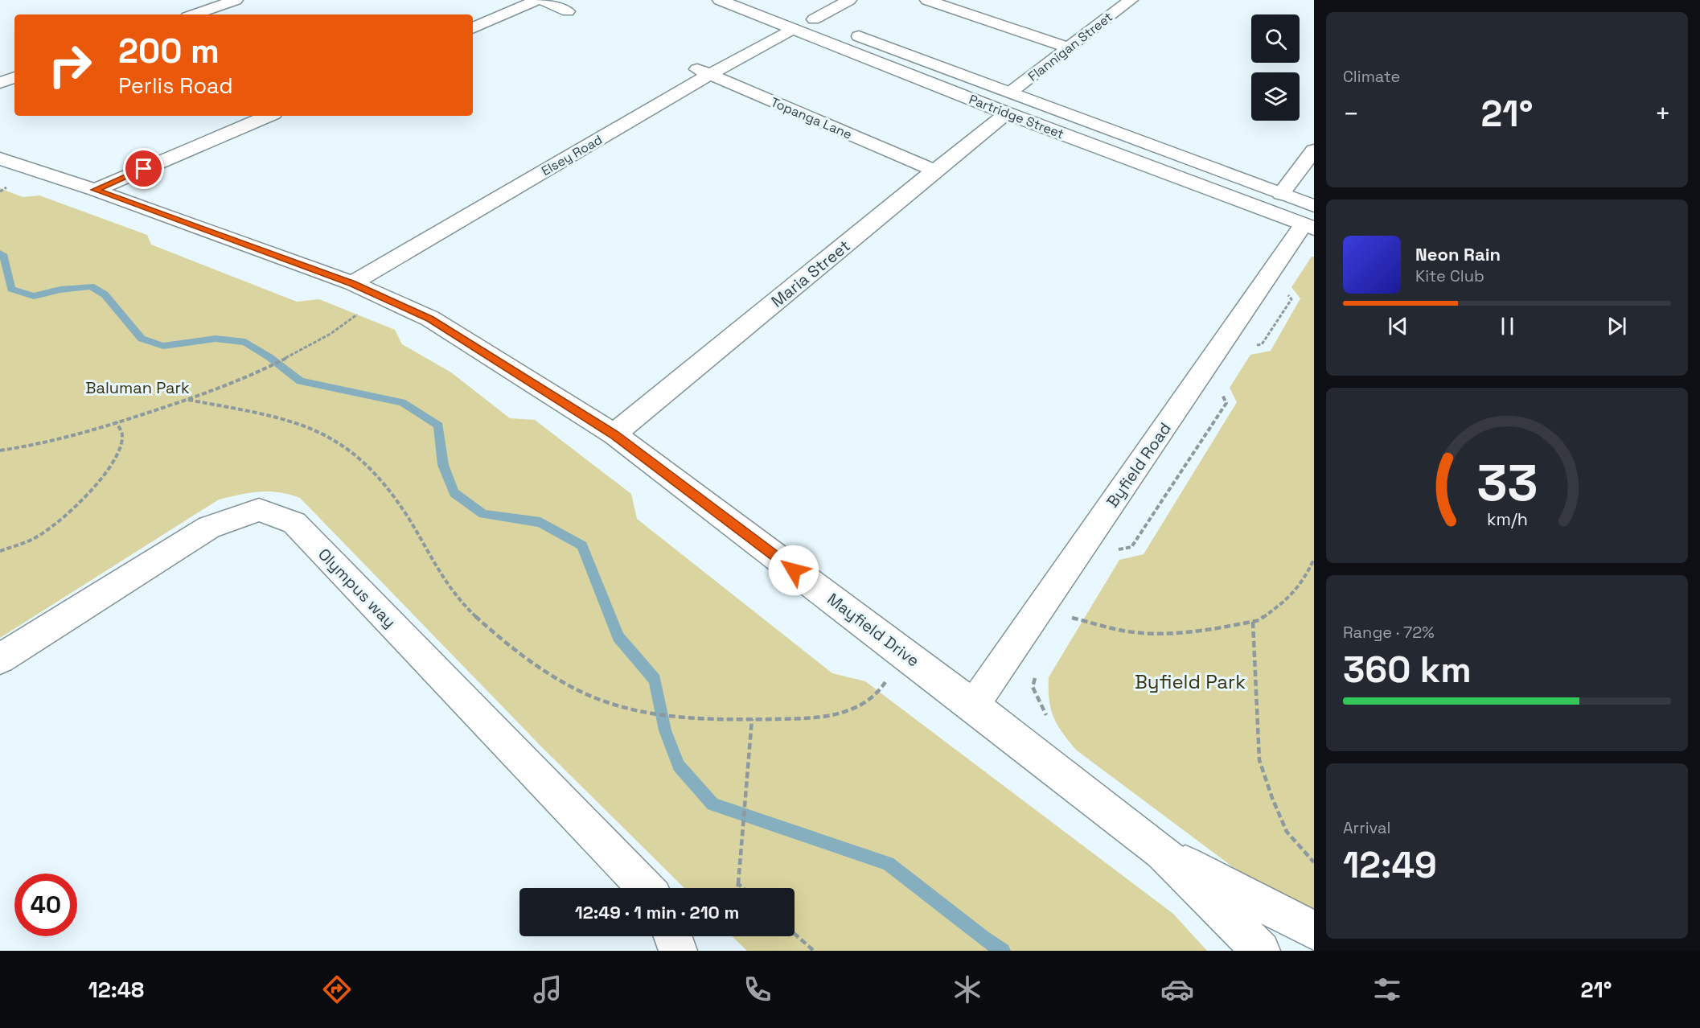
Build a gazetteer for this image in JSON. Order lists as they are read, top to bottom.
{
  "streets": {
    "street": [
      "Flannigan Street",
      "Partridge Street",
      "Topanga Lane",
      "Elsey Road",
      "Maria Street",
      "Byfield Road",
      "Olympus way",
      "Mayfield Drive"
    ]
  },
  "crossings": [
    ["Flannigan Street", "Partridge Street"],
    ["Flannigan Street", "Maria Street"],
    ["Partridge Street", "Elsey Road"],
    ["Partridge Street", "Maria Street"],
    ["Partridge Street", "Byfield Road"],
    ["Topanga Lane", "Elsey Road"],
    ["Topanga Lane", "Maria Street"],
    ["Elsey Road", "Mayfield Drive"],
    ["Maria Street", "Mayfield Drive"],
    ["Byfield Road", "Mayfield Drive"]
  ],
  "parks": ["Baluman Park", "Byfield Park"],
  "page": {
    "tile": [
      "Climate",
      ["Range · 72%", "360 km"],
      ["Arrival", "12:49"]
    ],
    "turn": ["200 m", "Perlis Road"],
    "heat": ["−", "21°", "+"],
    "song": ["Neon Rain", "Kite Club"],
    "limit": "40",
    "trip": "12:49 · 1 min · 210 m",
    "tabs": ["12:48", "21°"],
    "gauge": ["33", "km/h"]
  }
}
